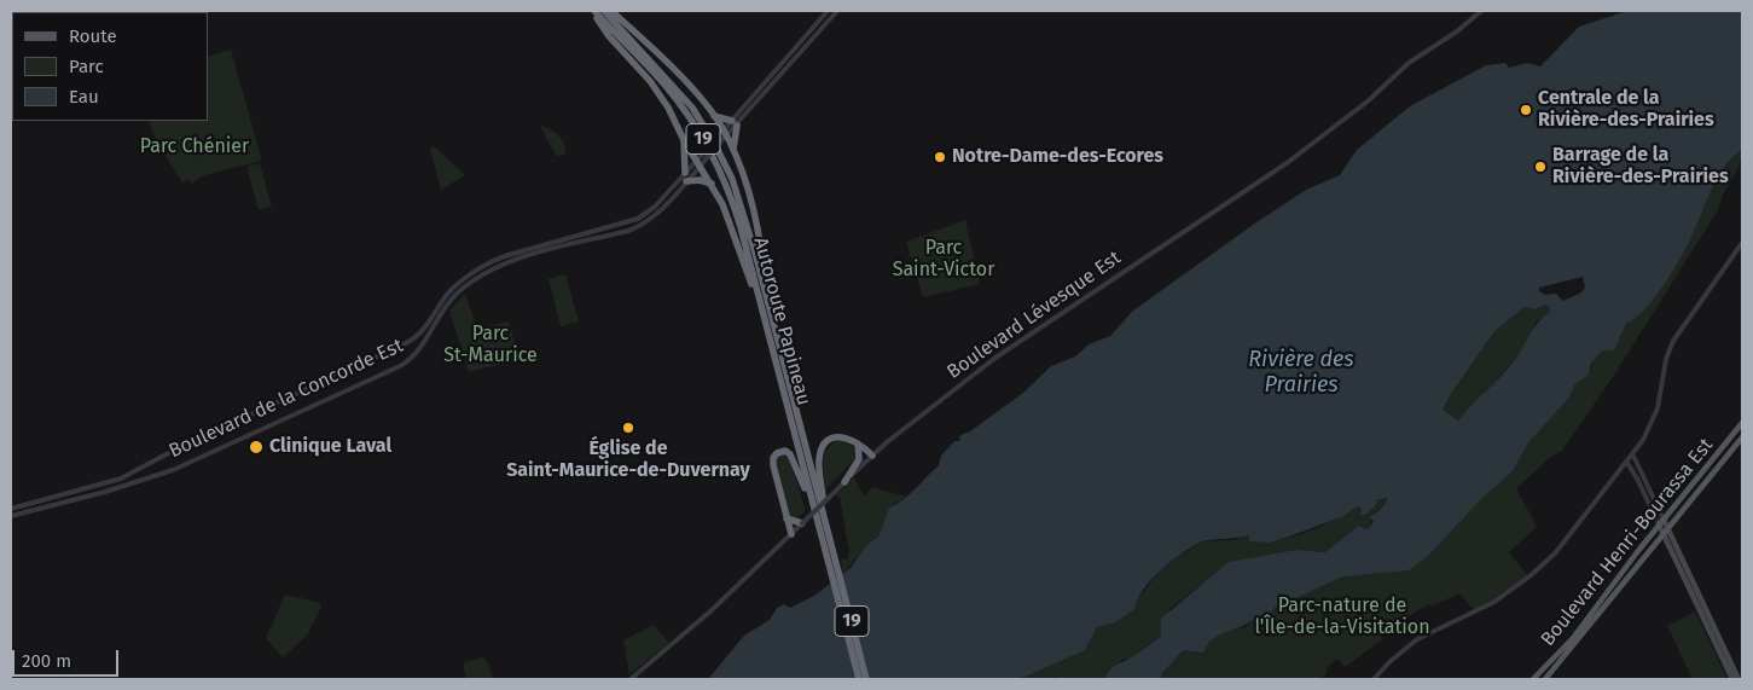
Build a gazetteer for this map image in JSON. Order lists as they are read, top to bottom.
{
  "streets": {
    "highway": ["19", "Autoroute Papineau"],
    "main road": ["Boulevard Henri-Bourassa Est"],
    "street": ["Boulevard Lévesque Est", "Boulevard de la Concorde Est"]
  },
  "water": ["Rivière des Prairies"],
  "parks": [
    "Parc Chénier",
    "Parc Saint-Victor",
    "Parc St-Maurice",
    "Parc-nature de l'Île-de-la-Visitation"
  ],
  "places": [
    "Centrale de la Rivière-des-Prairies",
    "Notre-Dame-des-Ecores",
    "Barrage de la Rivière-des-Prairies",
    "Église de Saint-Maurice-de-Duvernay",
    "Clinique Laval"
  ],
  "legend": ["Route", "Parc", "Eau"],
  "scale_bar": "200 m"
}
